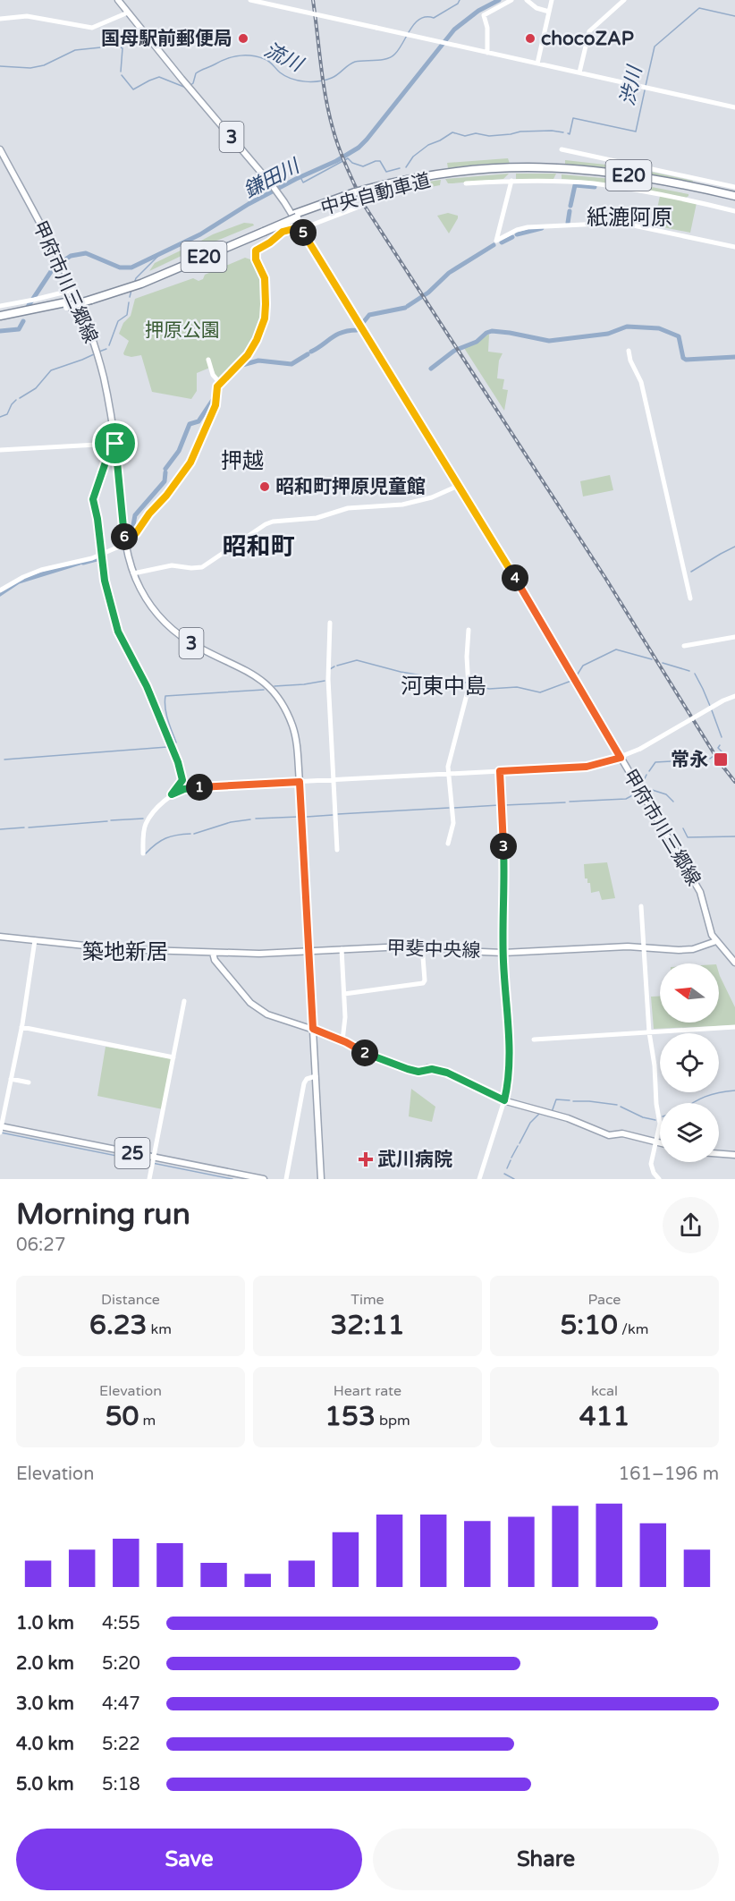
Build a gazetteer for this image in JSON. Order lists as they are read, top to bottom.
{
  "streets": {
    "highway": ["E20", "中央自動車道"],
    "main road": [
      "3",
      "甲府市川三郷線",
      "甲斐中央線",
      "25"
    ]
  },
  "crossings": [
    ["甲府市川三郷線", "甲斐中央線"]
  ],
  "districts": [
    "紙漉阿原",
    "押越",
    "昭和町",
    "河東中島",
    "築地新居"
  ],
  "water": ["流川", "渋川", "鎌田川"],
  "parks": ["押原公園"],
  "places": {
    "other": ["国母駅前郵便局", "chocoZAP", "昭和町押原児童館"],
    "transit": ["常永"],
    "health": ["武川病院"]
  },
  "north": "left",
  "page": {
    "pins": [
      "5",
      "6",
      "4",
      "1",
      "3",
      "2"
    ],
    "heading": ["Morning run", "06:27"],
    "stats": [
      ["Distance", "6.23 km"],
      ["Time", "32:11"],
      ["Pace", "5:10 /km"],
      ["Elevation", "50 m"],
      ["Heart rate", "153 bpm"],
      ["kcal", "411"]
    ],
    "chart": ["Elevation", "161–196 m"],
    "list": [
      {
        "name": "1.0 km",
        "note": "4:55"
      },
      {
        "name": "2.0 km",
        "note": "5:20"
      },
      {
        "name": "3.0 km",
        "note": "4:47"
      },
      {
        "name": "4.0 km",
        "note": "5:22"
      },
      {
        "name": "5.0 km",
        "note": "5:18"
      }
    ],
    "buttons": ["Save", "Share"]
  }
}
